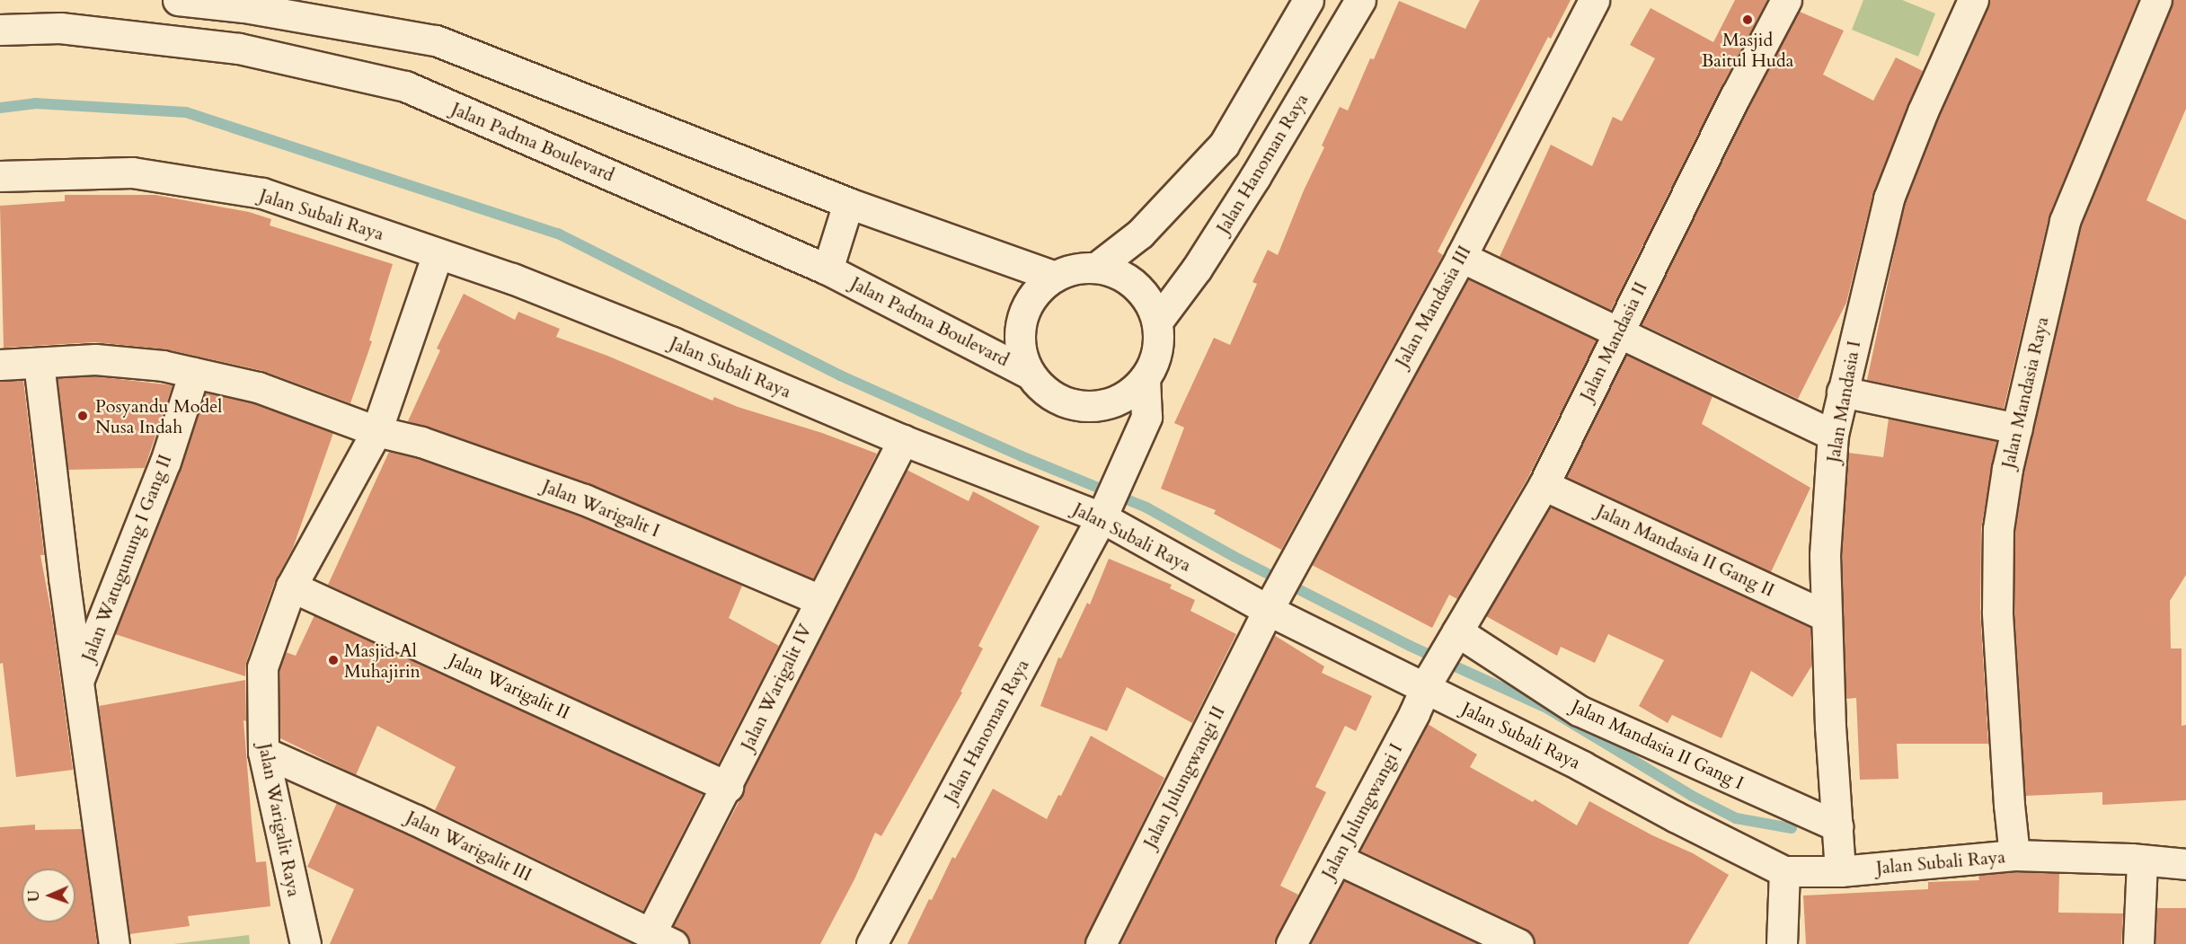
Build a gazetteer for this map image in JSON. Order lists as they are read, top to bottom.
{
  "streets": {
    "street": [
      "Jalan Padma Boulevard",
      "Jalan Hanoman Raya",
      "Jalan Subali Raya",
      "Jalan Mandasia III",
      "Jalan Mandasia II",
      "Jalan Mandasia Raya",
      "Jalan Mandasia I",
      "Jalan Warigalit I",
      "Jalan Mandasia II Gang II",
      "Jalan Watugunung I Gang II",
      "Jalan Warigalit II",
      "Jalan Warigalit IV",
      "Jalan Mandasia II Gang I",
      "Jalan Julungwangi II",
      "Jalan Julungwangi I",
      "Jalan Warigalit Raya",
      "Jalan Warigalit III"
    ]
  },
  "crossings": [
    ["Jalan Padma Boulevard", "Jalan Hanoman Raya"],
    ["Jalan Hanoman Raya", "Jalan Subali Raya"],
    ["Jalan Subali Raya", "Jalan Mandasia III"],
    ["Jalan Subali Raya", "Jalan Mandasia II"],
    ["Jalan Subali Raya", "Jalan Mandasia Raya"],
    ["Jalan Subali Raya", "Jalan Mandasia I"],
    ["Jalan Subali Raya", "Jalan Warigalit IV"],
    ["Jalan Subali Raya", "Jalan Mandasia II Gang I"],
    ["Jalan Subali Raya", "Jalan Julungwangi II"],
    ["Jalan Subali Raya", "Jalan Julungwangi I"],
    ["Jalan Subali Raya", "Jalan Warigalit Raya"],
    ["Jalan Mandasia III", "Jalan Julungwangi II"],
    ["Jalan Mandasia II", "Jalan Mandasia II Gang II"],
    ["Jalan Mandasia II", "Jalan Mandasia II Gang I"],
    ["Jalan Mandasia II", "Jalan Julungwangi I"],
    ["Jalan Mandasia I", "Jalan Mandasia II Gang II"],
    ["Jalan Mandasia I", "Jalan Mandasia II Gang I"],
    ["Jalan Warigalit I", "Jalan Watugunung I Gang II"],
    ["Jalan Warigalit I", "Jalan Warigalit IV"],
    ["Jalan Warigalit I", "Jalan Warigalit Raya"],
    ["Jalan Warigalit II", "Jalan Warigalit IV"],
    ["Jalan Warigalit II", "Jalan Warigalit Raya"],
    ["Jalan Warigalit IV", "Jalan Warigalit III"],
    ["Jalan Warigalit Raya", "Jalan Warigalit III"]
  ],
  "places": ["Masjid Baitul Huda", "Posyandu Model Nusa Indah", "Masjid Al Muhajirin"],
  "north": "left"
}
